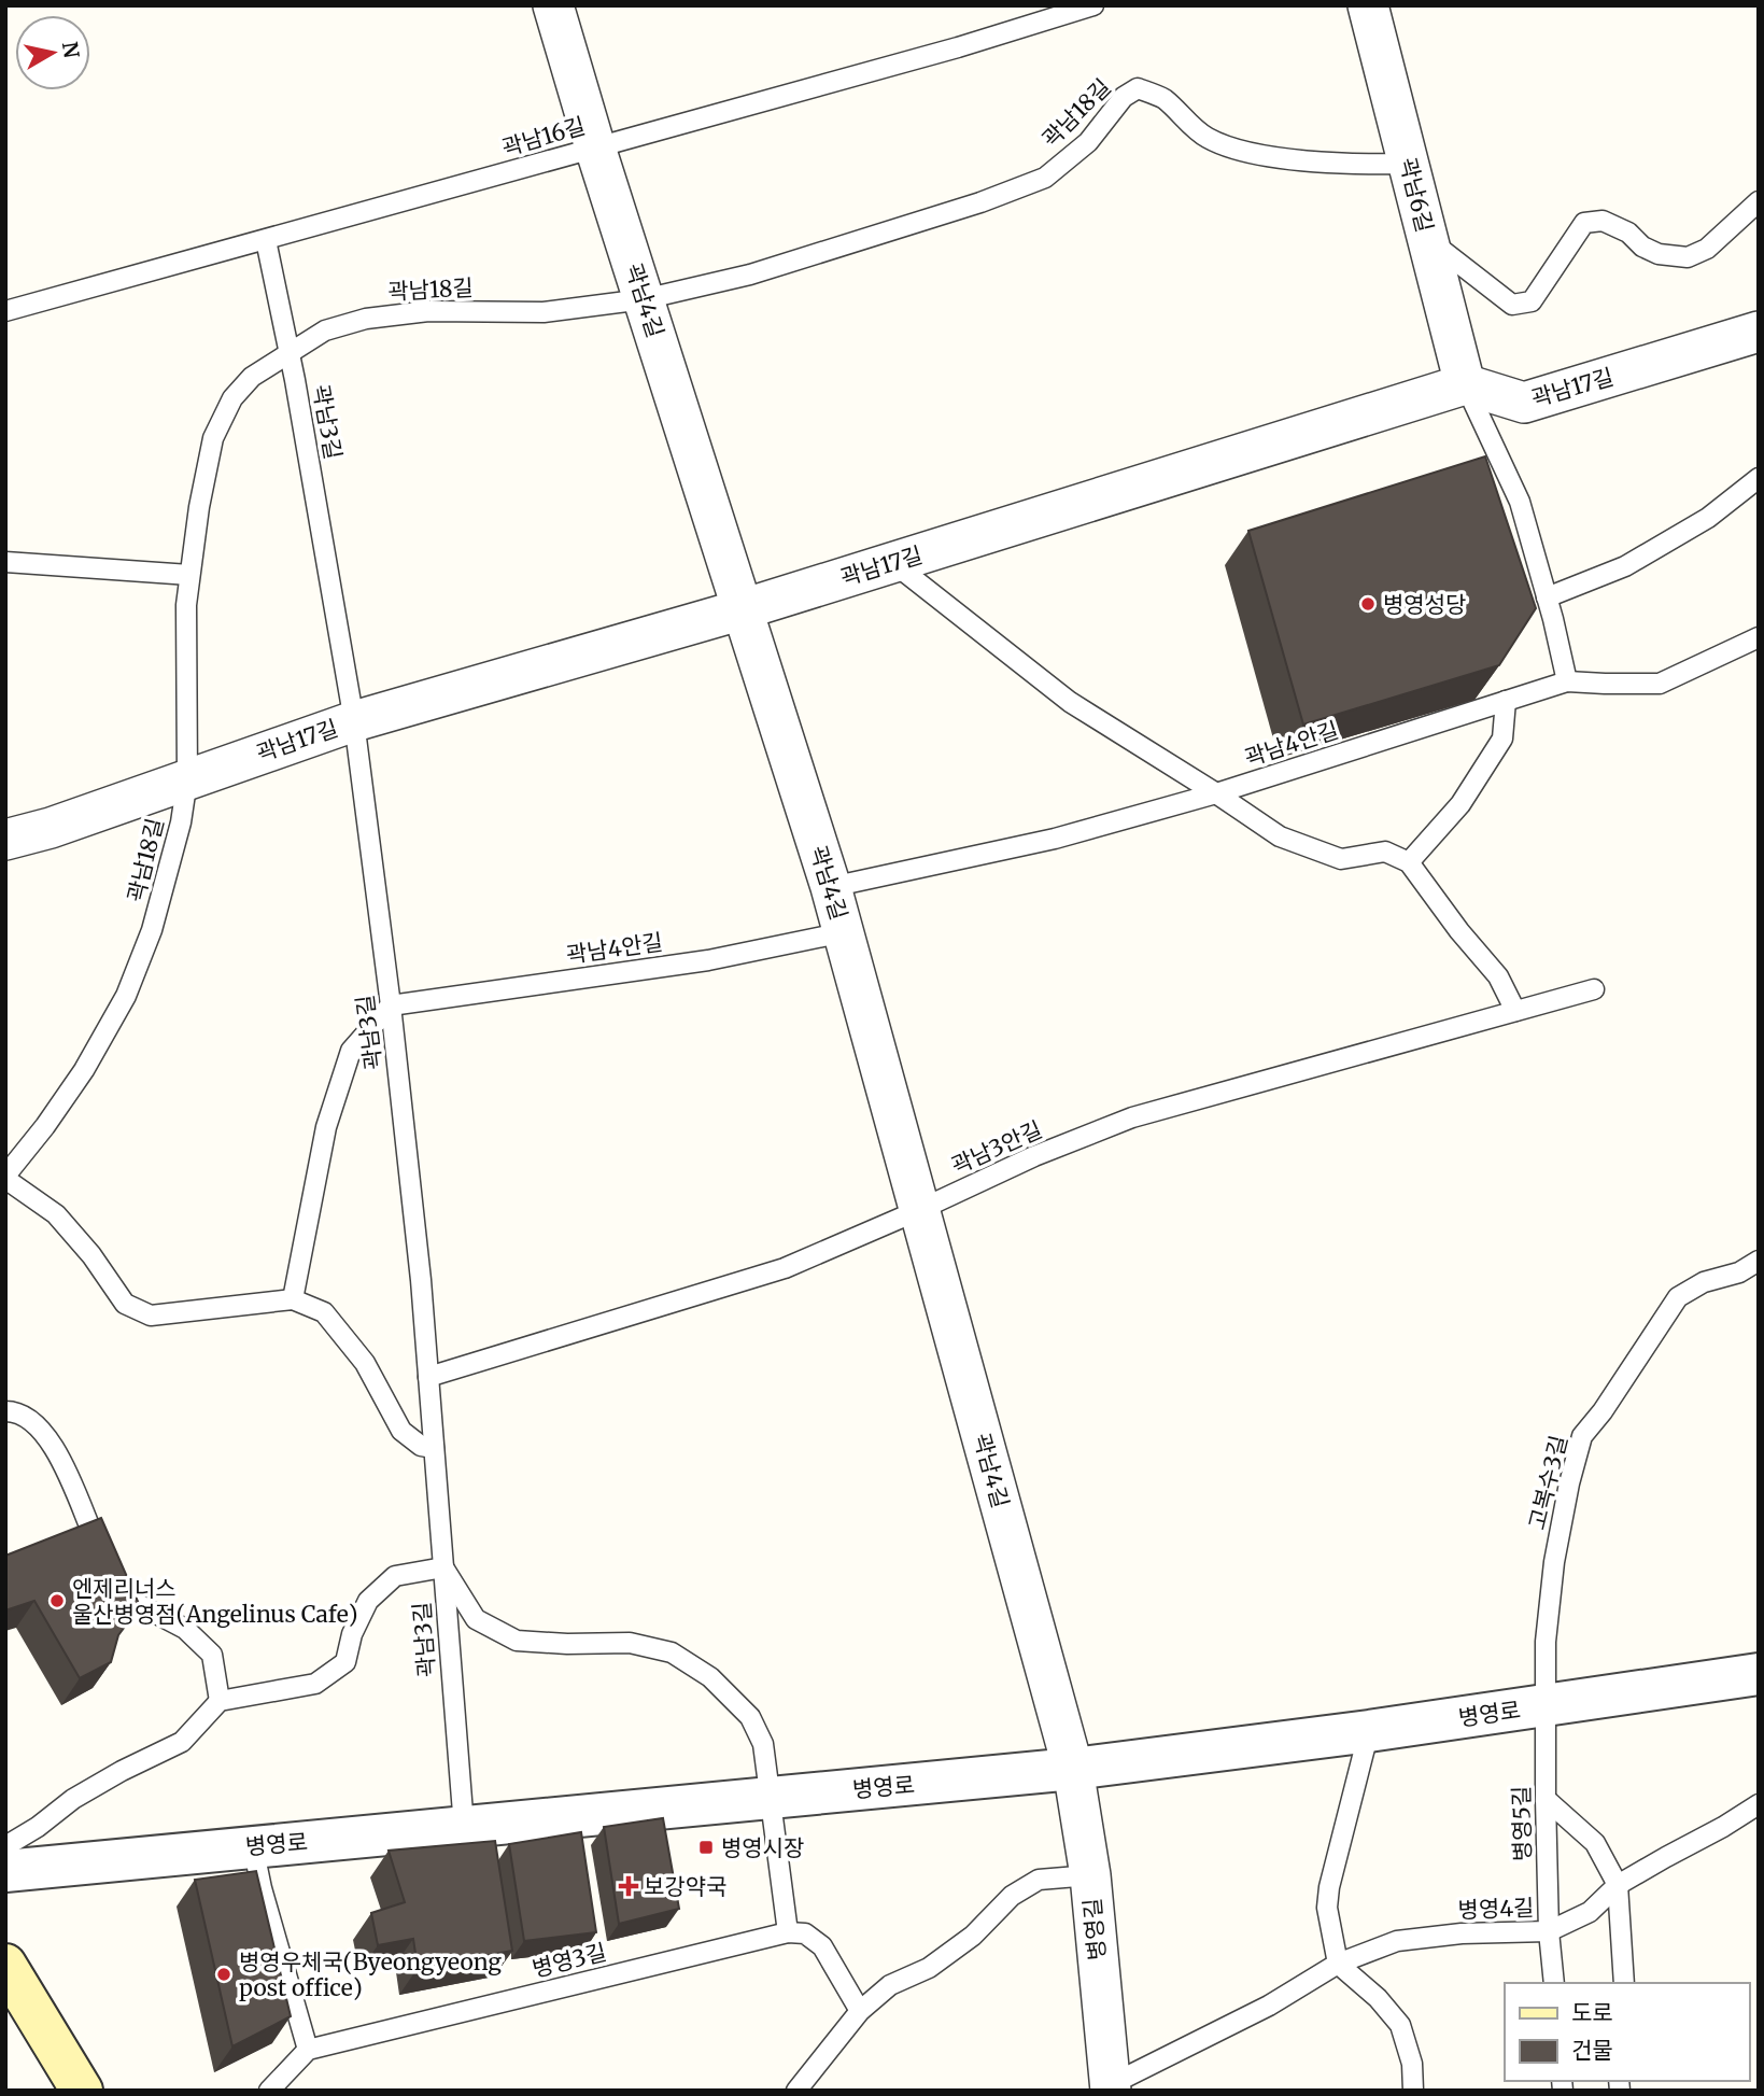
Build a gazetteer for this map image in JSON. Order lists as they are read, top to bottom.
{
  "streets": {
    "street": [
      "곽남6길",
      "곽남4길",
      "곽남17길",
      "병영로",
      "병영길"
    ],
    "lane": [
      "곽남18길",
      "곽남16길",
      "곽남3길",
      "곽남4안길",
      "곽남3안길",
      "고복수3길",
      "병영5길",
      "병영4길",
      "병영3길"
    ]
  },
  "crossings": [
    ["곽남18길", "곽남6길"],
    ["곽남18길", "곽남4길"],
    ["곽남18길", "곽남17길"],
    ["곽남18길", "곽남3길"],
    ["곽남16길", "곽남4길"],
    ["곽남16길", "곽남3길"],
    ["곽남6길", "곽남17길"],
    ["곽남4길", "곽남17길"],
    ["곽남4길", "곽남4안길"],
    ["곽남4길", "곽남3안길"],
    ["곽남4길", "병영로"],
    ["곽남4길", "병영길"],
    ["곽남17길", "곽남3길"],
    ["곽남3길", "곽남4안길"],
    ["곽남3길", "곽남3안길"],
    ["곽남3길", "병영로"],
    ["고복수3길", "병영로"],
    ["고복수3길", "병영5길"],
    ["병영로", "병영5길"],
    ["병영로", "병영길"],
    ["병영5길", "병영4길"],
    ["병영4길", "병영길"]
  ],
  "places": {
    "other": ["병영성당", "엔제리너스 울산병영점(Angelinus Cafe)", "병영우체국(Byeongyeong post office)"],
    "transit": ["병영시장"],
    "health": ["보강약국"]
  },
  "legend": ["도로", "건물"],
  "north": "right"
}
